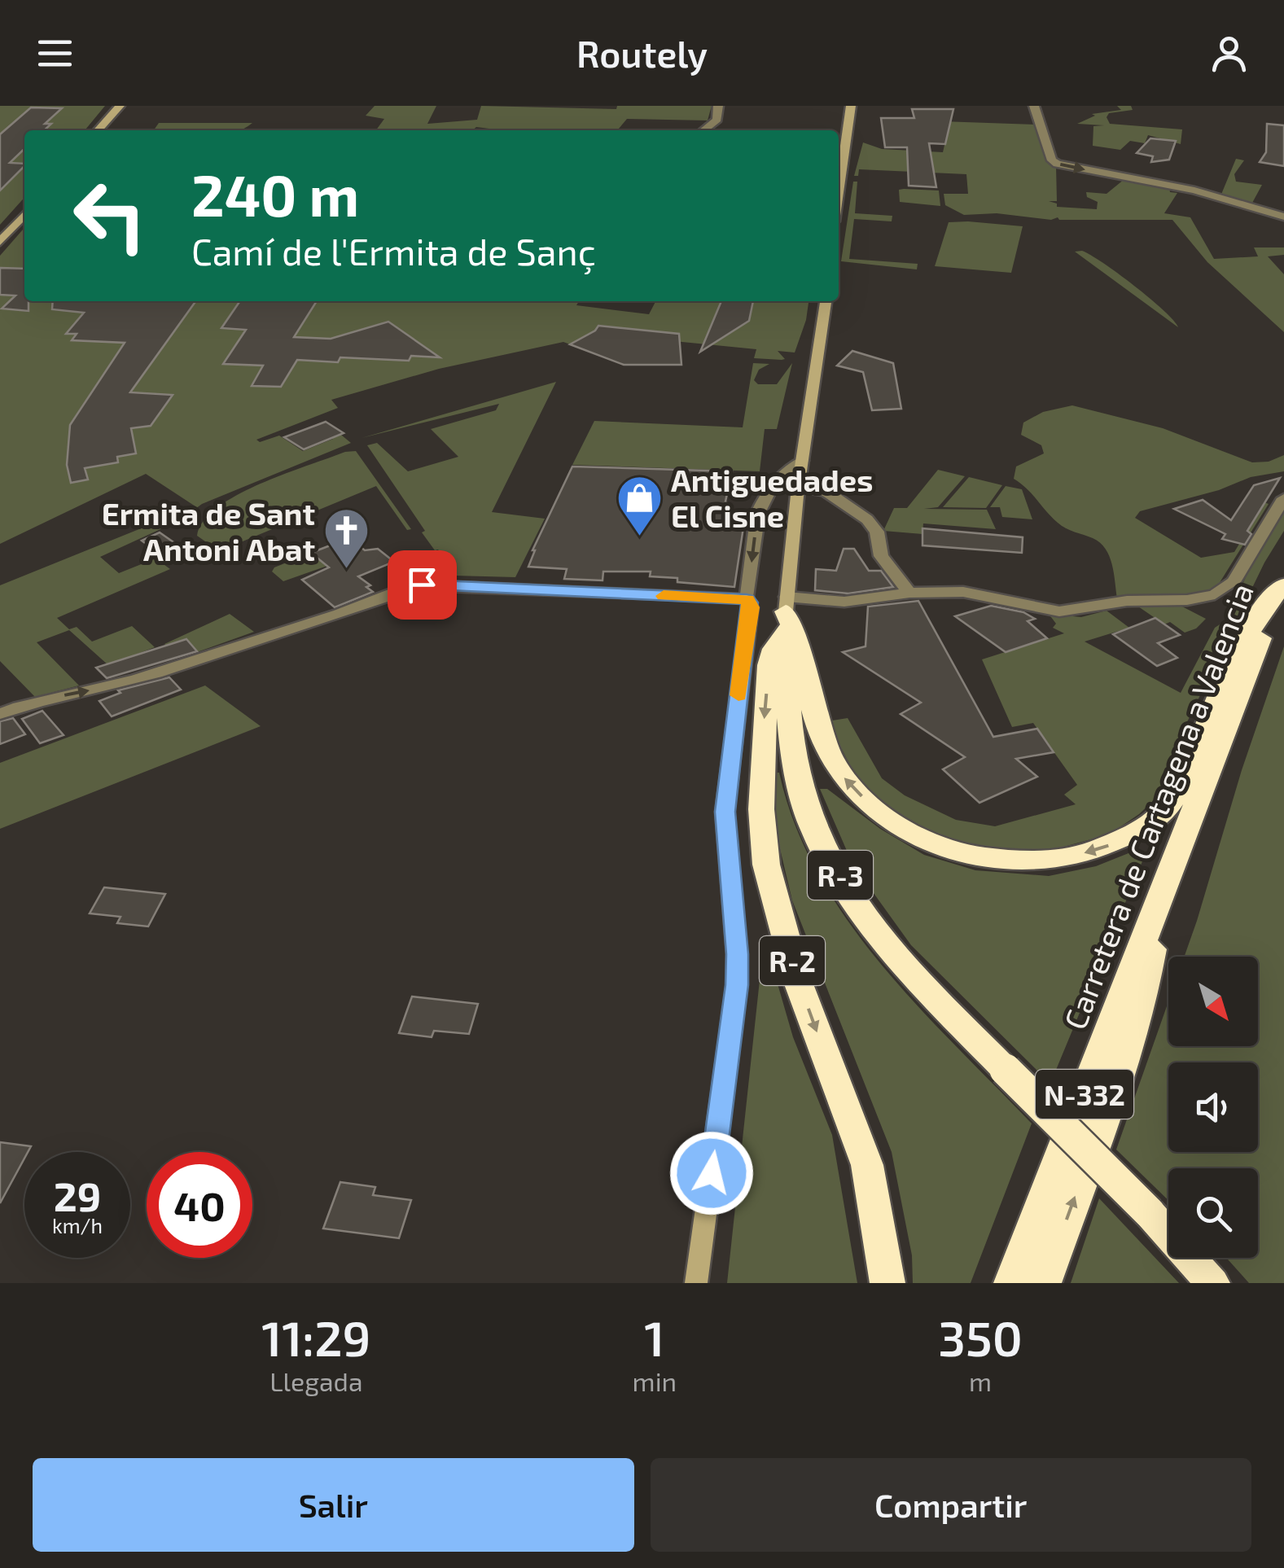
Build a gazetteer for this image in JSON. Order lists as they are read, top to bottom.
{
  "streets": {
    "highway": [
      "Carretera de Cartagena a Valencia",
      "R-3",
      "R-2",
      "N-332"
    ]
  },
  "crossings": [
    ["R-3", "R-2"]
  ],
  "places": {
    "shop": ["Antiguedades El Cisne"],
    "church": ["Ermita de Sant Antoni Abat"]
  },
  "north": "bottom right",
  "page": {
    "header": "Routely",
    "turn": ["240 m", "Camí de l'Ermita de Sanç"],
    "speed": "29 km/h",
    "limit": "40",
    "eta": [
      "11:29",
      "Llegada",
      "1",
      "min",
      "350",
      "m"
    ],
    "buttons": ["Salir", "Compartir"]
  }
}
